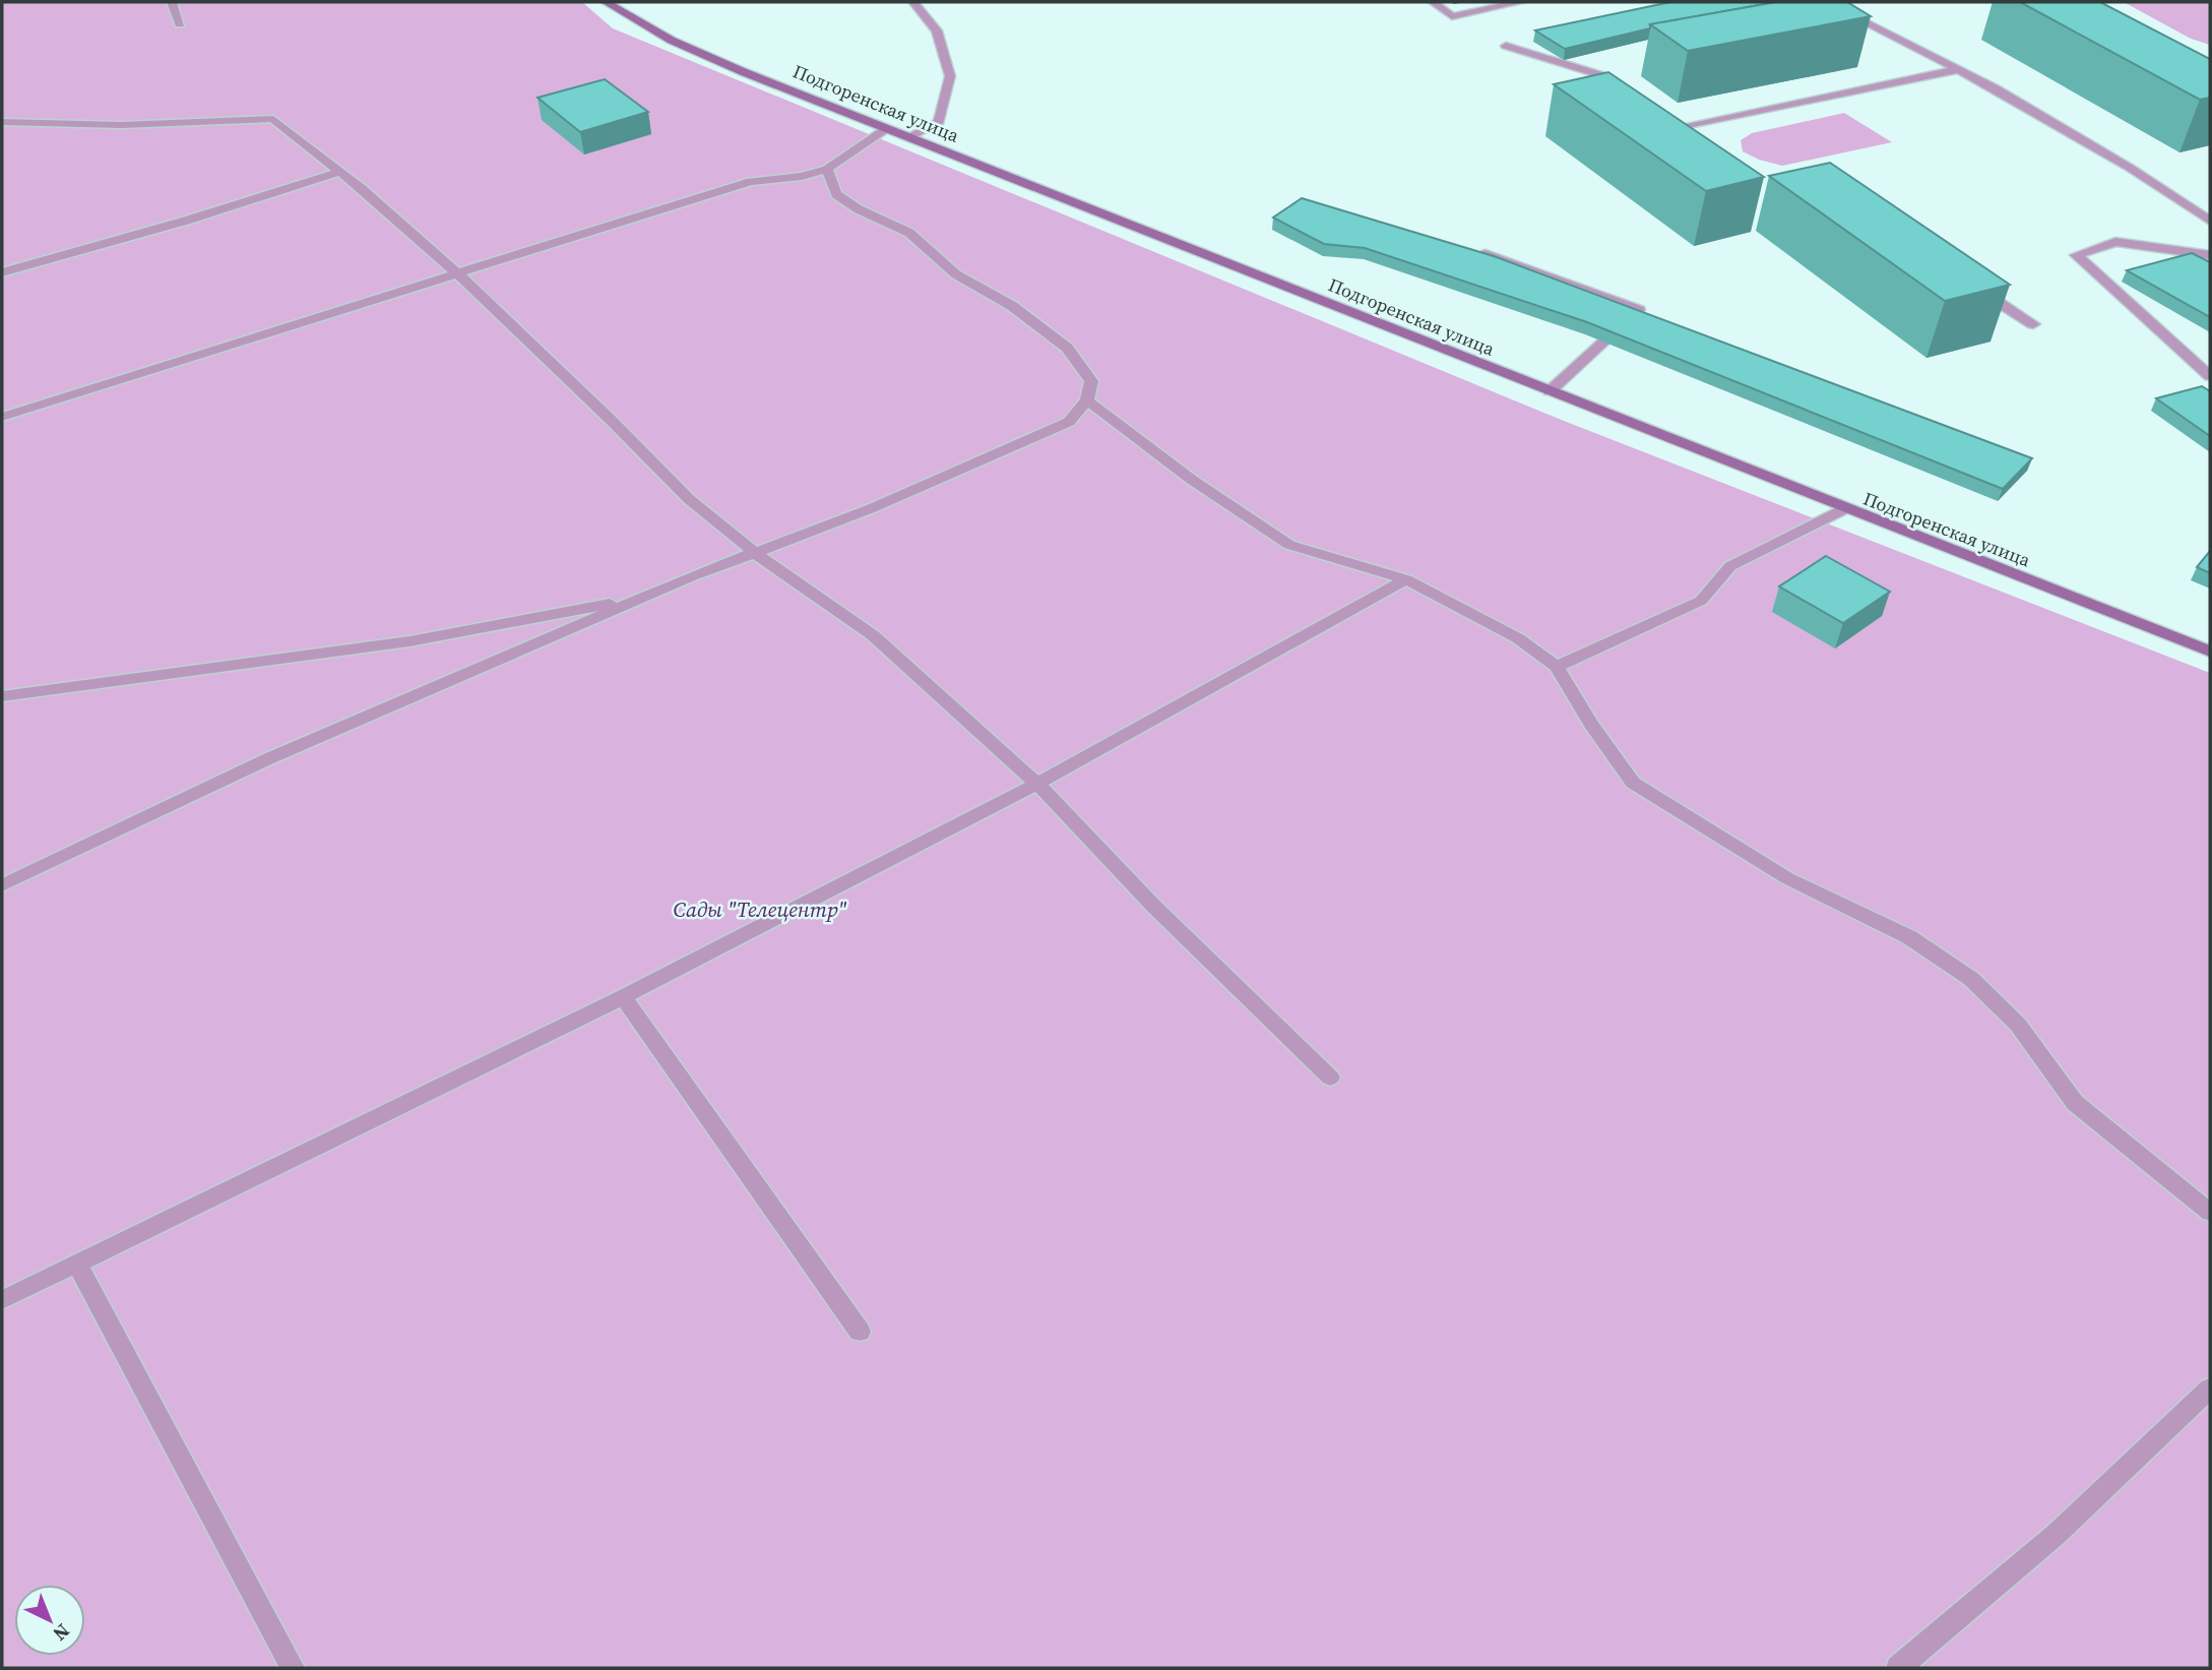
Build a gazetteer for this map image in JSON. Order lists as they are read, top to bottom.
{
  "streets": {
    "street": ["Подгоренская улица"]
  },
  "parks": ["Сады \"Телецентр\""],
  "north": "bottom right"
}
